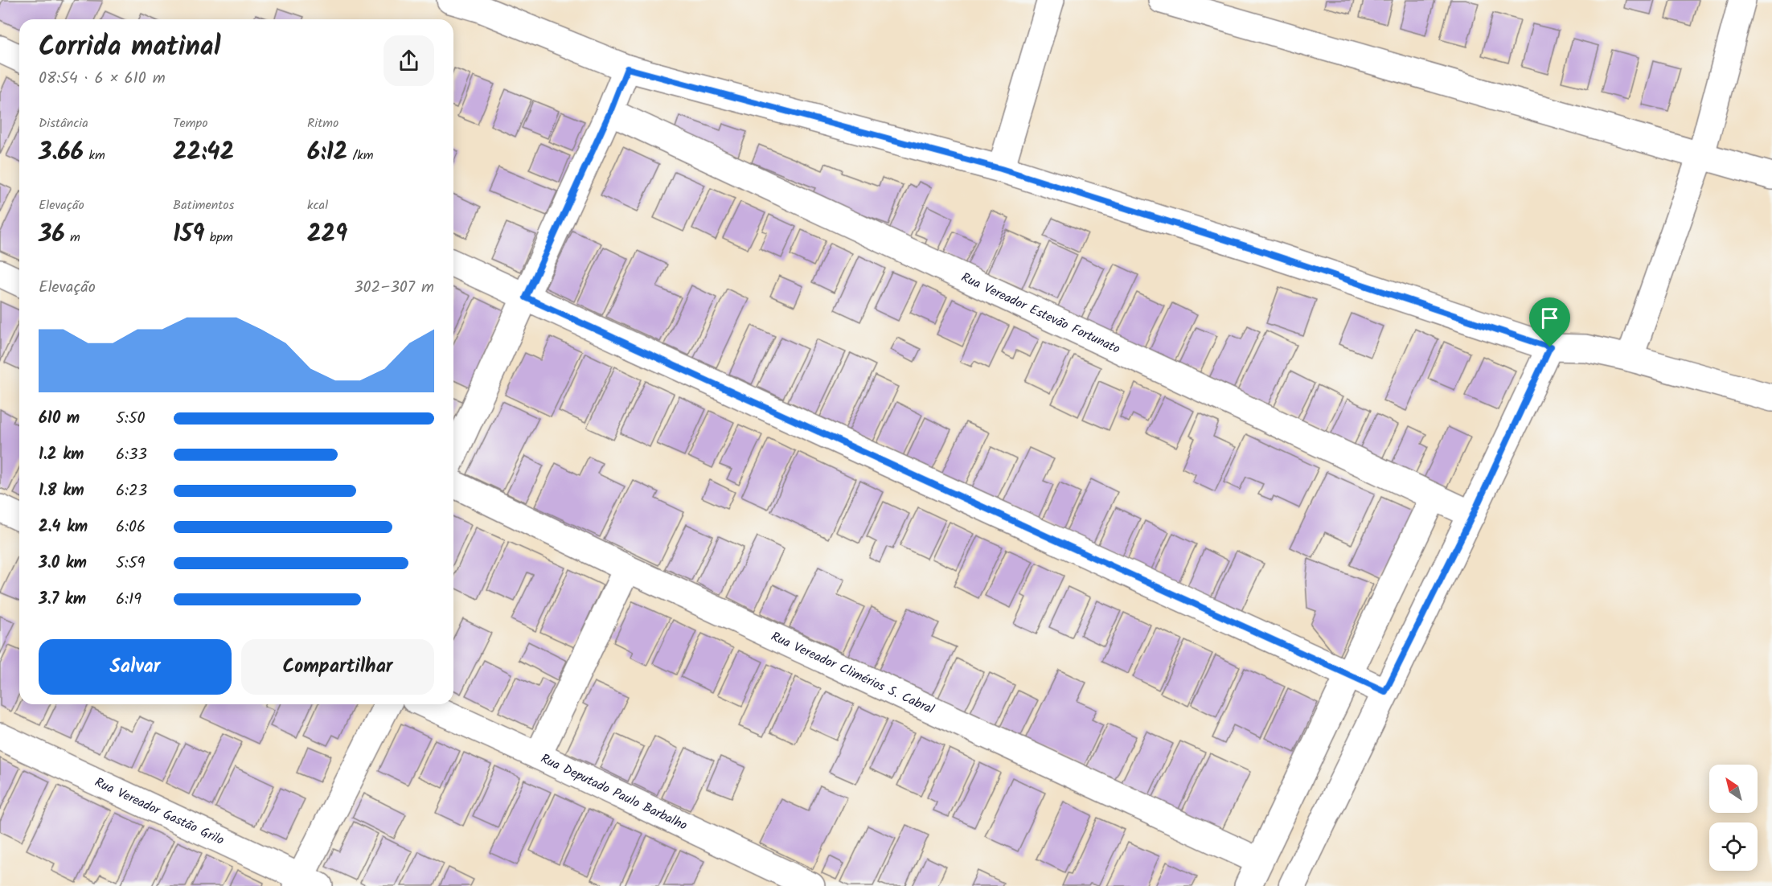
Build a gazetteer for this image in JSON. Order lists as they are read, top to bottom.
{
  "streets": {
    "street": [
      "Rua Vereador Estevão Fortunato",
      "Rua Vereador Climérios S. Cabral",
      "Rua Deputado Paulo Barbalho",
      "Rua Vereador Gastão Grilo"
    ]
  },
  "north": "top left",
  "page": {
    "heading": ["Corrida matinal", "08:54 · 6 × 610 m"],
    "stats": [
      ["Distância", "3.66 km"],
      ["Tempo", "22:42"],
      ["Ritmo", "6:12 /km"],
      ["Elevação", "36 m"],
      ["Batimentos", "159 bpm"],
      ["kcal", "229"]
    ],
    "chart": ["Elevação", "302–307 m"],
    "list": [
      {
        "name": "610 m",
        "note": "5:50"
      },
      {
        "name": "1.2 km",
        "note": "6:33"
      },
      {
        "name": "1.8 km",
        "note": "6:23"
      },
      {
        "name": "2.4 km",
        "note": "6:06"
      },
      {
        "name": "3.0 km",
        "note": "5:59"
      },
      {
        "name": "3.7 km",
        "note": "6:19"
      }
    ],
    "buttons": ["Salvar", "Compartilhar"]
  }
}
